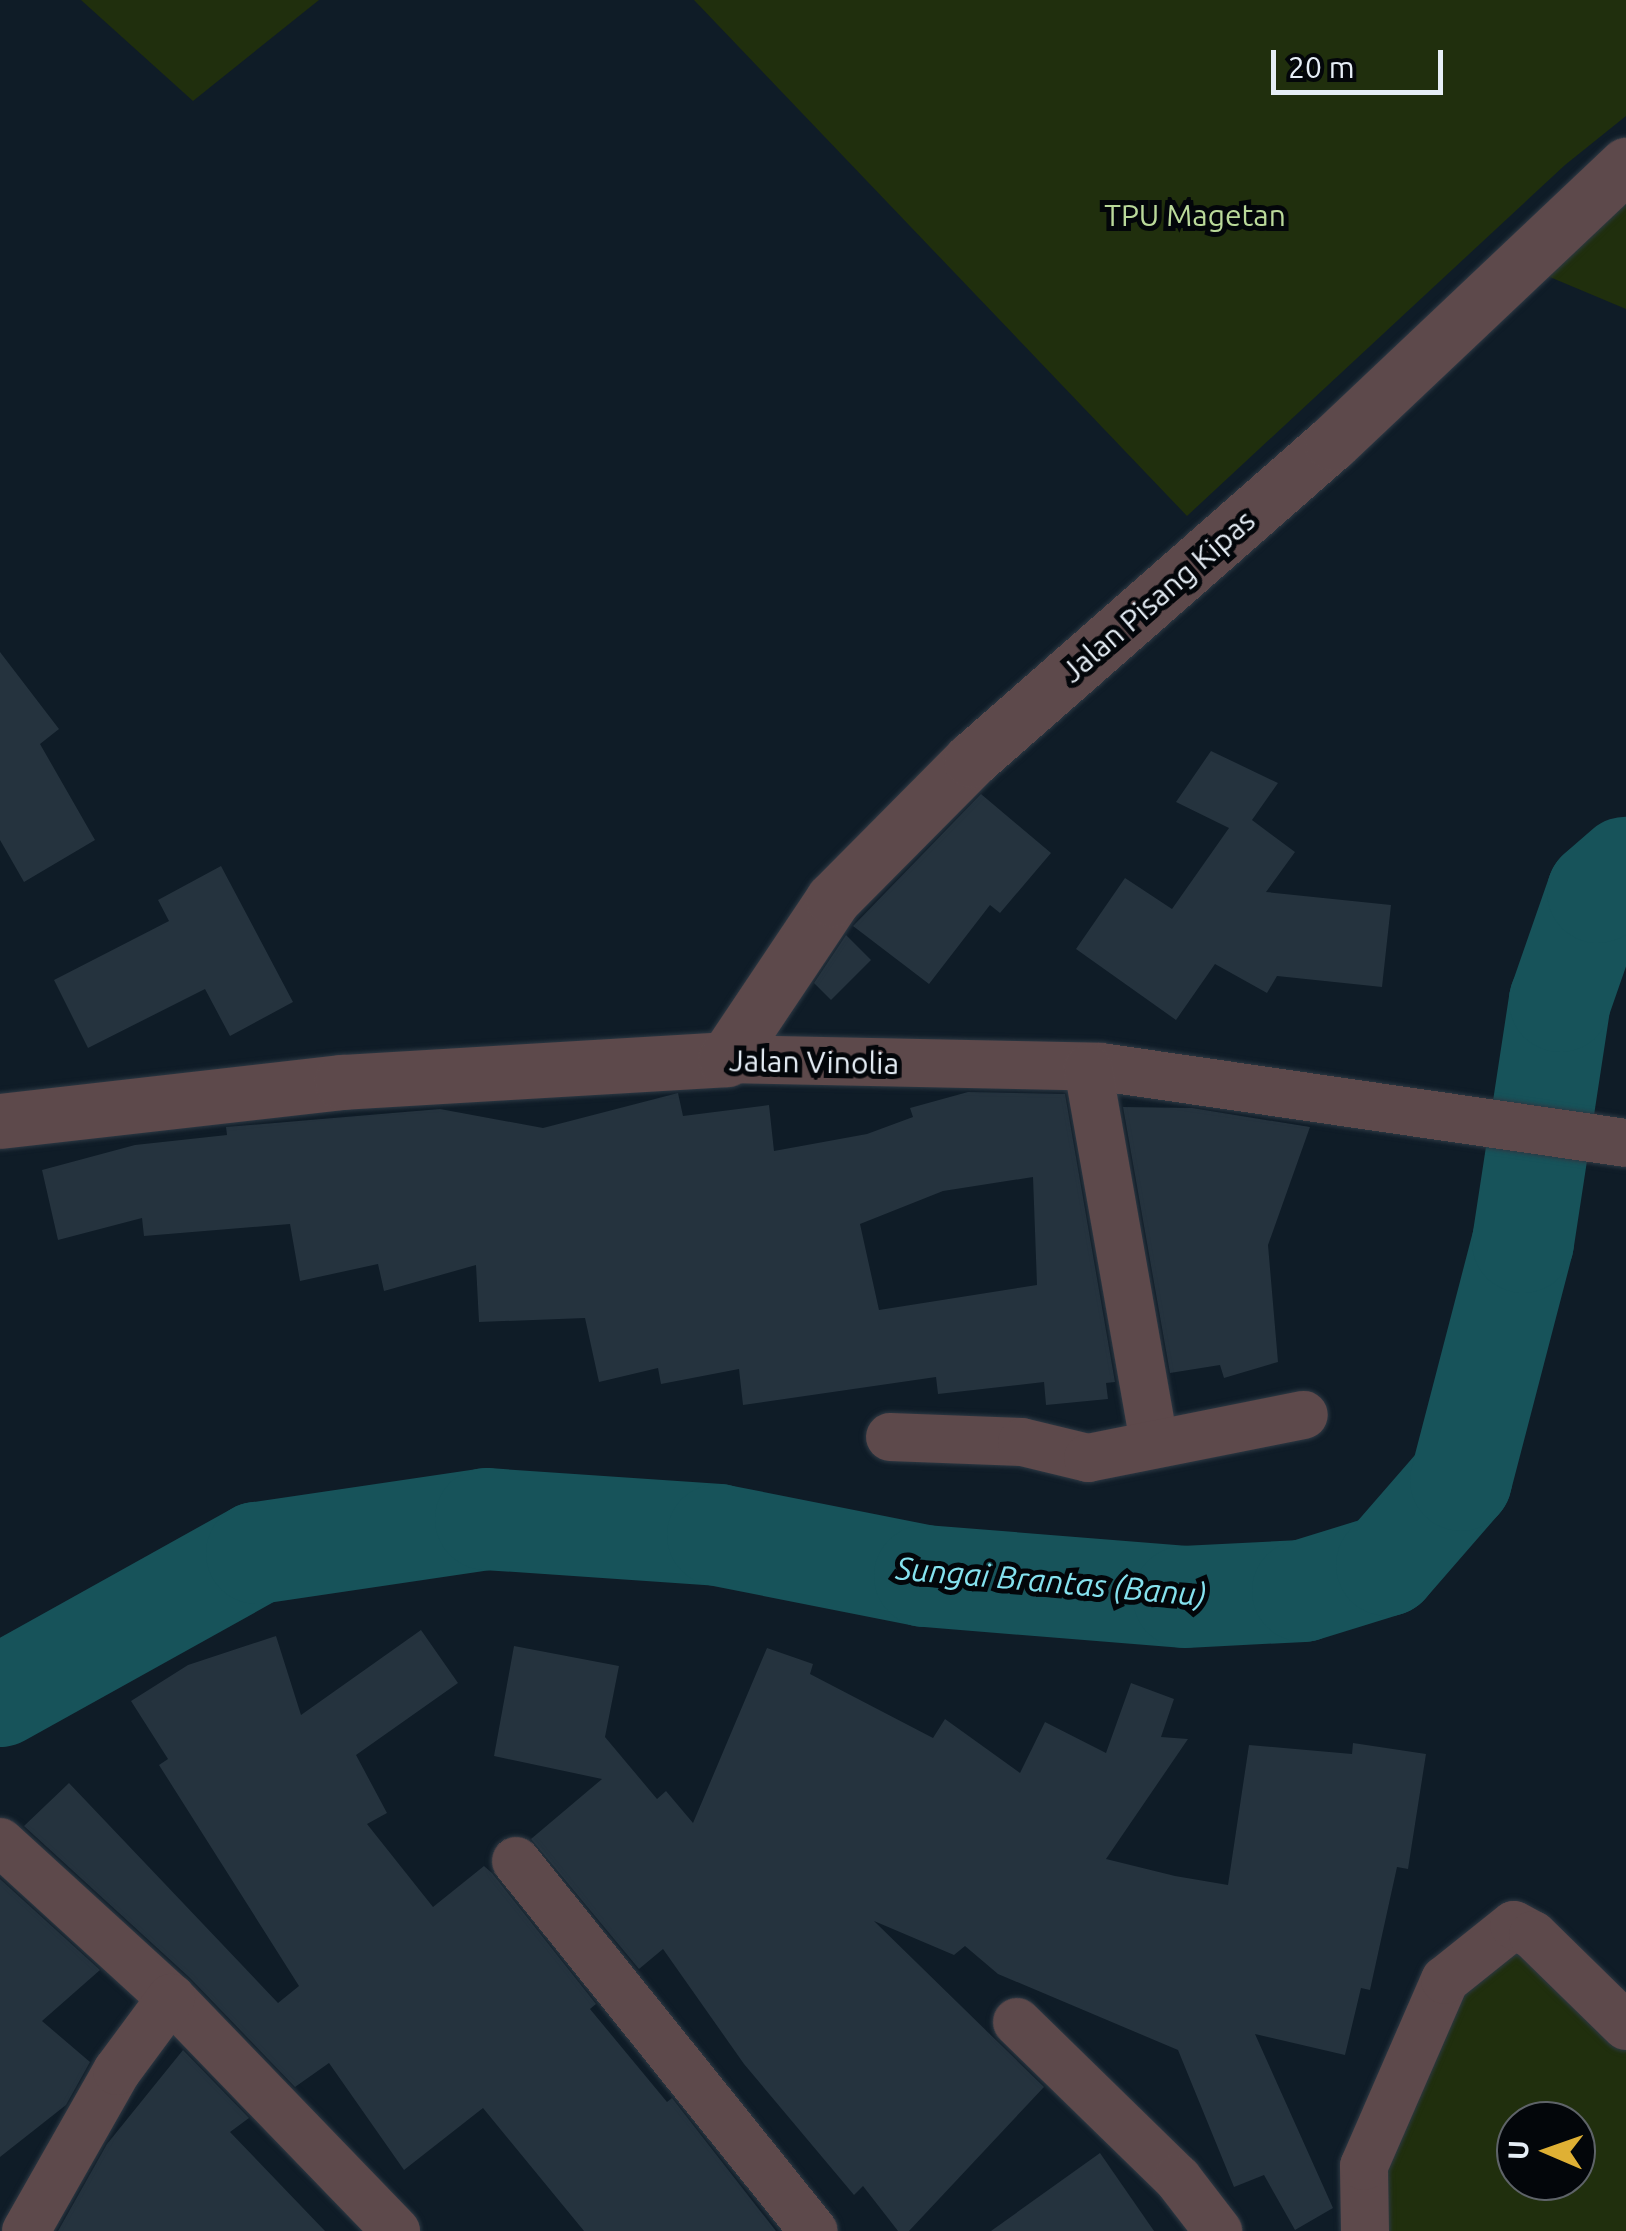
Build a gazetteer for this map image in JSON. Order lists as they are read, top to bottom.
{
  "streets": {
    "street": ["Jalan Pisang Kipas", "Jalan Vinolia"]
  },
  "crossings": [
    ["Jalan Pisang Kipas", "Jalan Vinolia"]
  ],
  "water": ["Sungai Brantas (Banu)"],
  "parks": ["TPU Magetan"],
  "scale_bar": "20 m",
  "north": "left"
}
